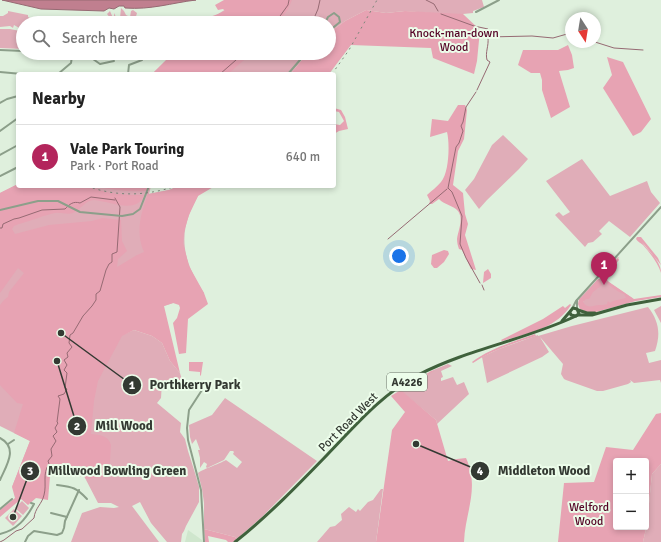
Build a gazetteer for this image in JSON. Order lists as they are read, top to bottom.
{
  "streets": {
    "main road": ["A4226", "Port Road West"]
  },
  "crossings": [
    ["A4226", "Port Road West"]
  ],
  "parks": ["Knock-man-down Wood", "Welford Wood"],
  "places": [
    "Porthkerry Park",
    "Mill Wood",
    "Middleton Wood",
    "Millwood Bowling Green"
  ],
  "north": "bottom",
  "page": {
    "search": "Search here",
    "heading": "Nearby",
    "list": [
      {
        "mark": "1",
        "name": "Vale Park Touring",
        "note": "Park · Port Road",
        "value": "640 m"
      }
    ],
    "pins": "1",
    "map_buttons": ["+", "−"]
  }
}
